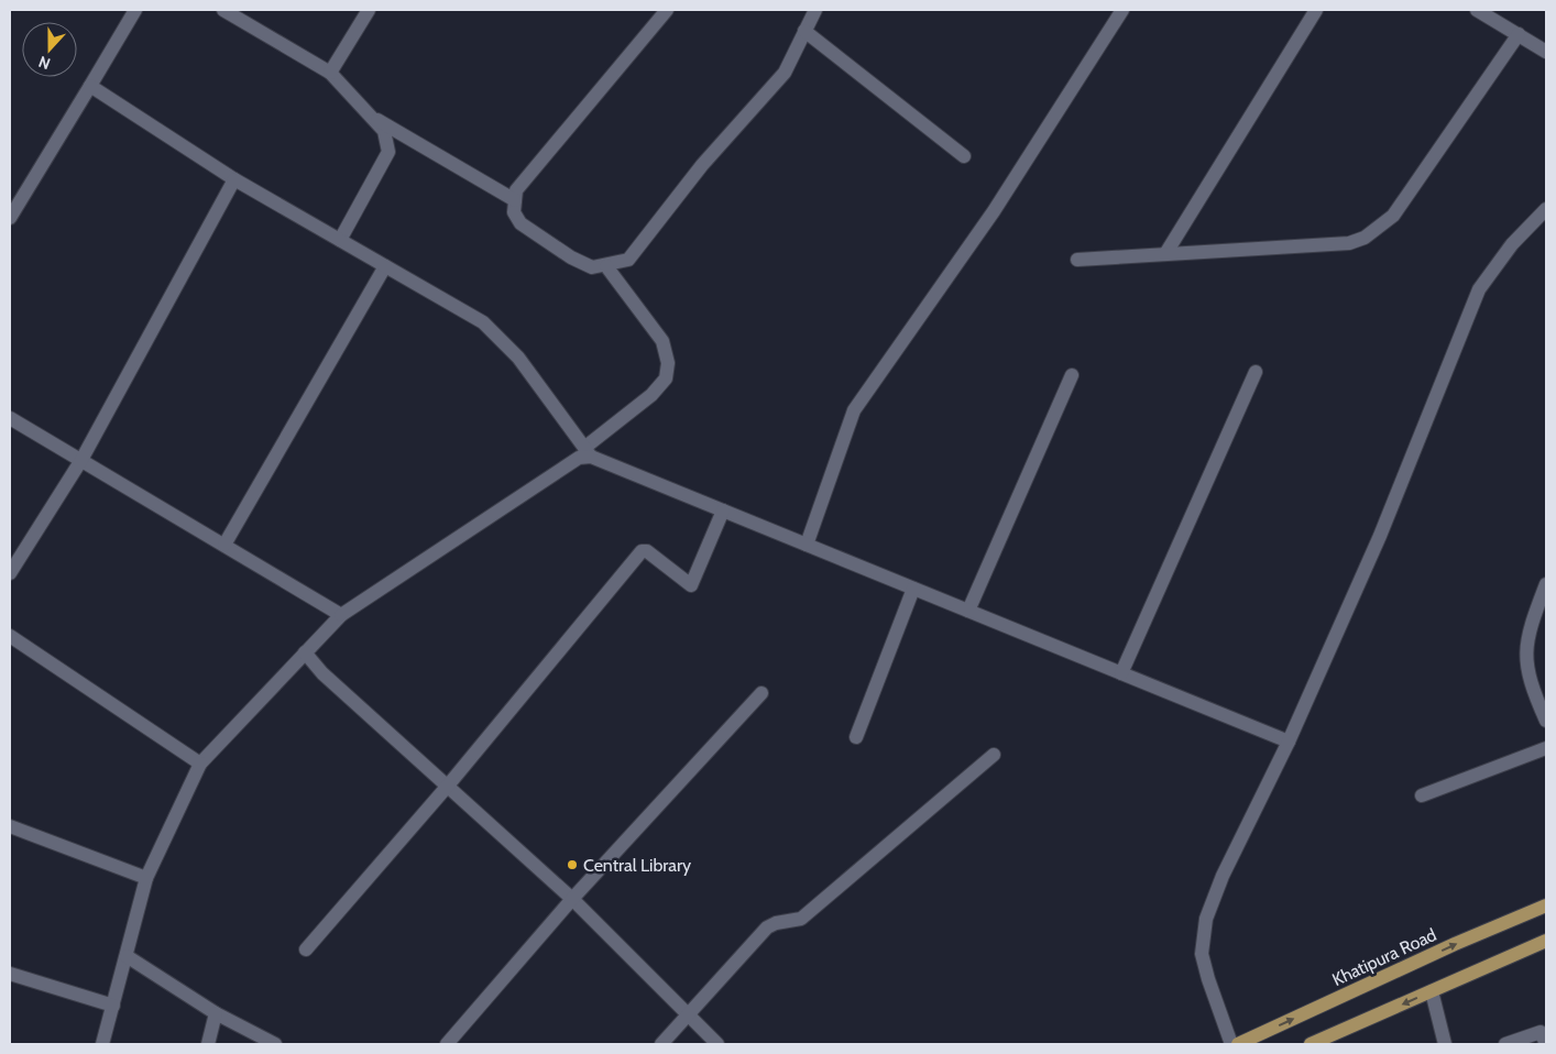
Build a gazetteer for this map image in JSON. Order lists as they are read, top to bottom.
{
  "streets": {
    "main road": ["Khatipura Road"]
  },
  "places": ["Central Library"],
  "north": "bottom"
}
